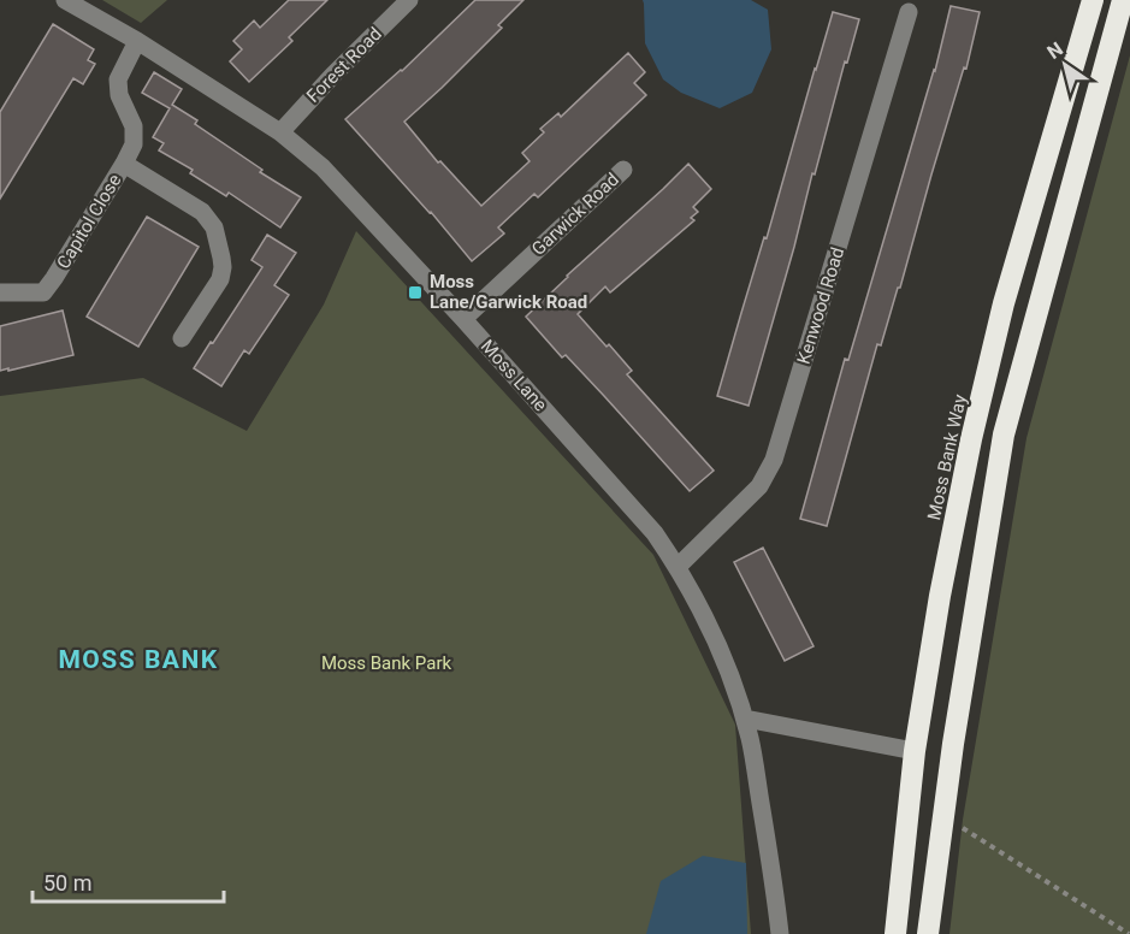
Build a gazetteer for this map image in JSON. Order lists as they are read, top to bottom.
{
  "streets": {
    "highway": ["Moss Bank Way"],
    "street": [
      "Forest Road",
      "Garwick Road",
      "Capitol Close",
      "Kenwood Road",
      "Moss Lane"
    ]
  },
  "crossings": [
    ["Forest Road", "Moss Lane"],
    ["Garwick Road", "Moss Lane"],
    ["Capitol Close", "Moss Lane"],
    ["Kenwood Road", "Moss Lane"]
  ],
  "districts": ["MOSS BANK"],
  "parks": ["Moss Bank Park"],
  "places": {
    "transit": ["Moss Lane/Garwick Road"]
  },
  "scale_bar": "50 m",
  "north": "top left"
}
